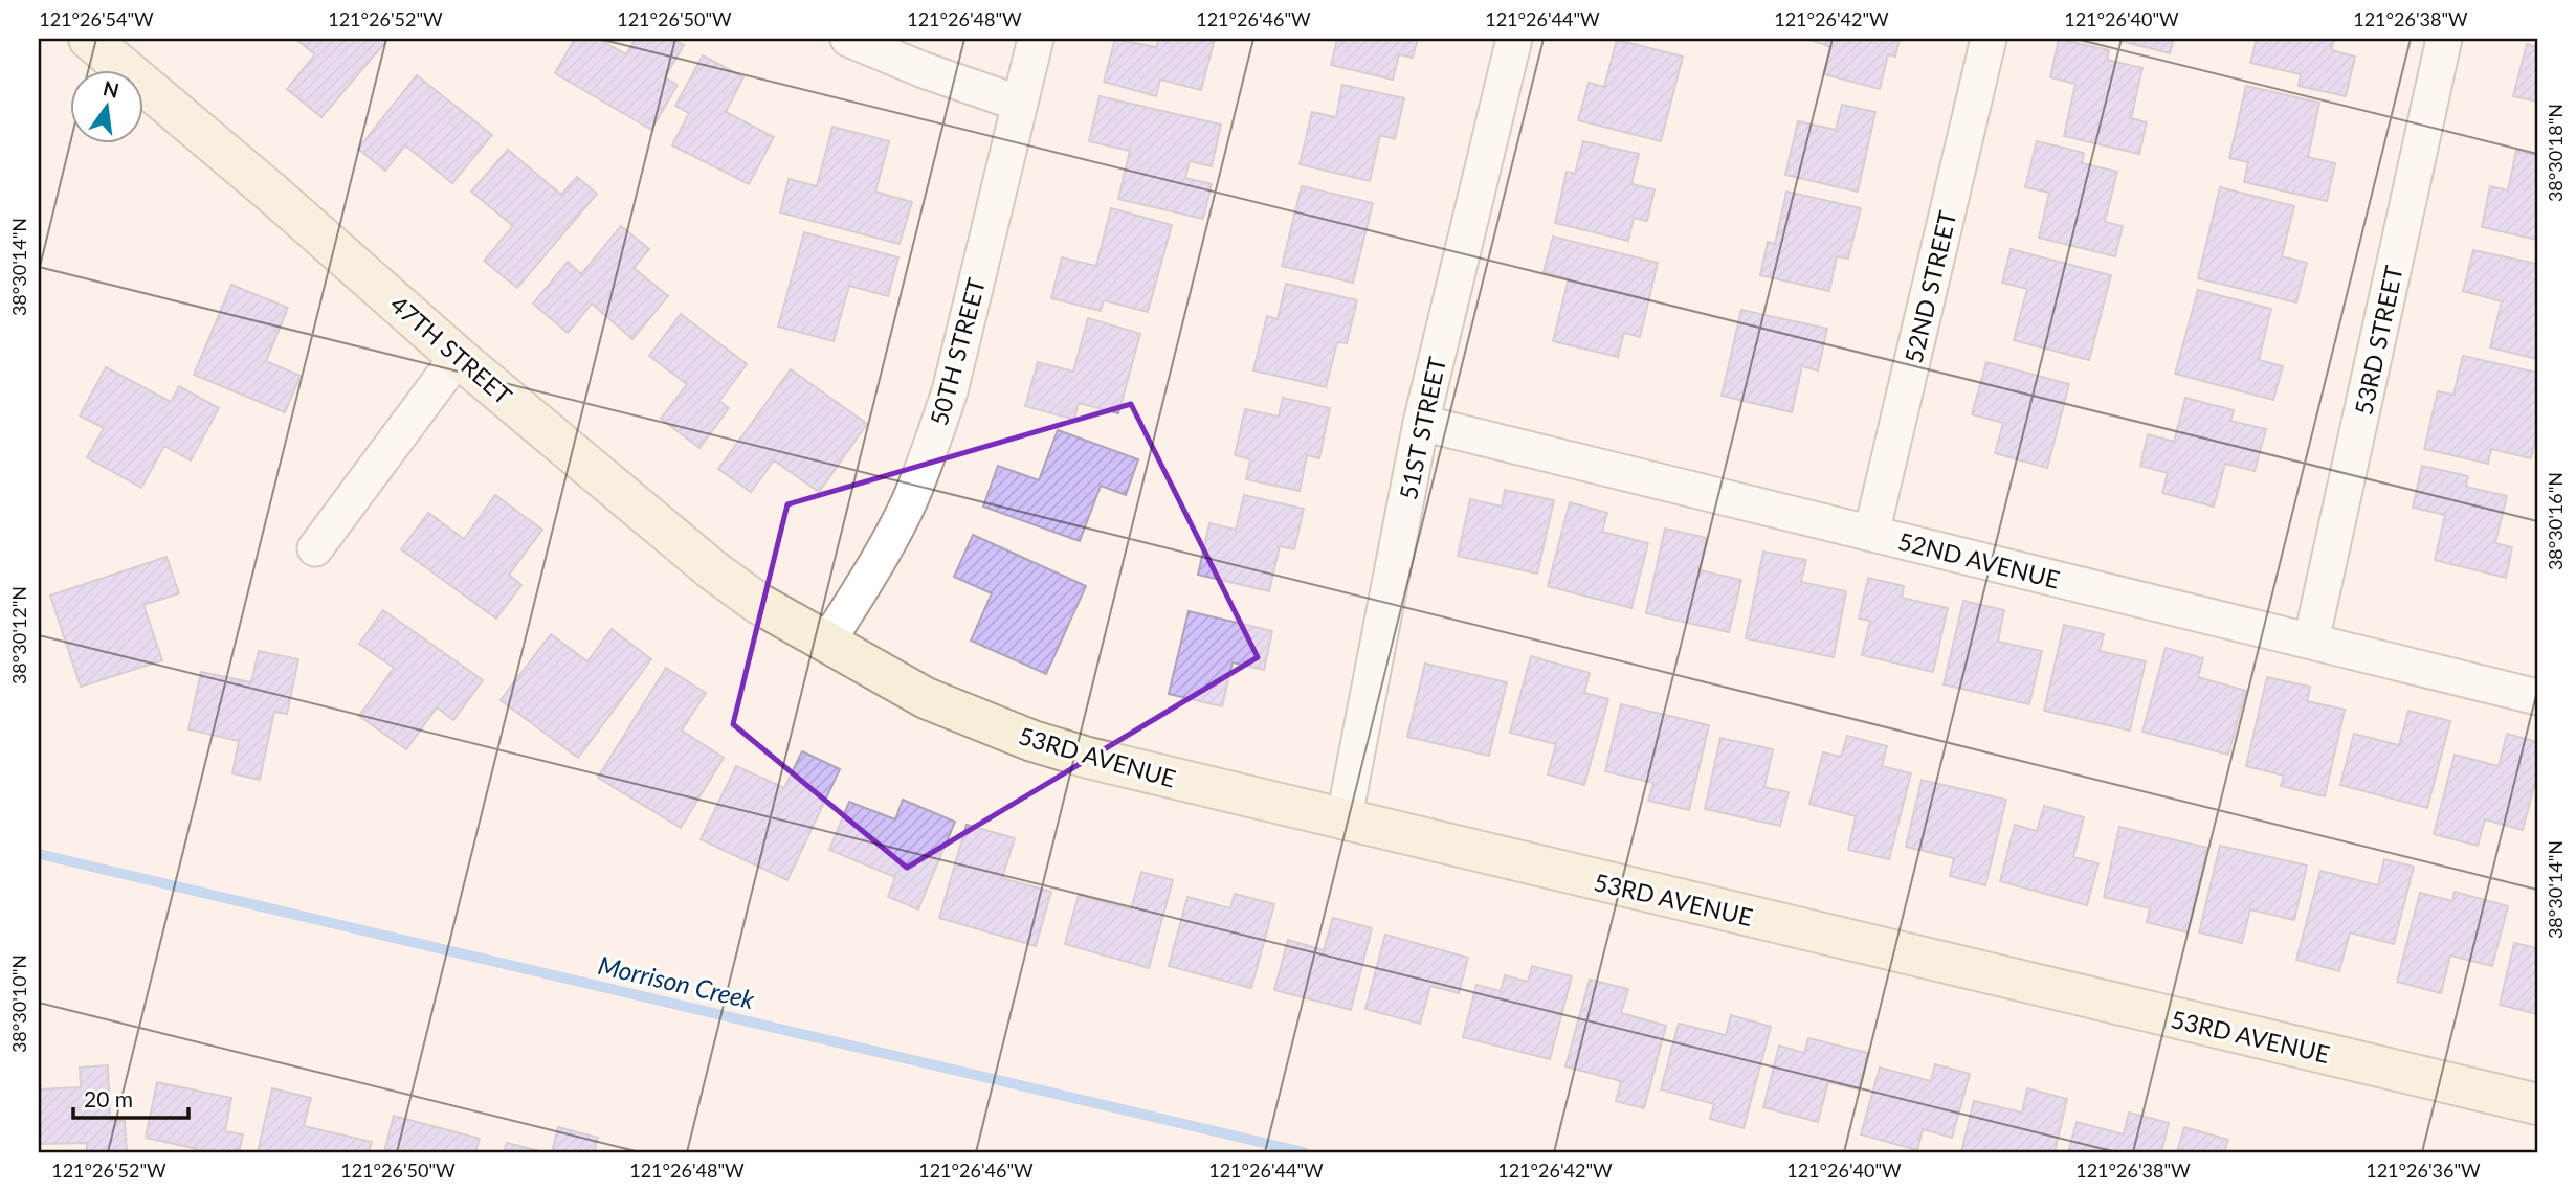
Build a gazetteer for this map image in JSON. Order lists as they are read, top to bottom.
{
  "streets": {
    "street": [
      "52ND STREET",
      "53RD STREET",
      "47TH STREET",
      "50TH STREET",
      "51ST STREET",
      "52ND AVENUE",
      "53RD AVENUE"
    ]
  },
  "crossings": [
    ["52ND STREET", "52ND AVENUE"],
    ["53RD STREET", "52ND AVENUE"],
    ["47TH STREET", "50TH STREET"],
    ["47TH STREET", "53RD AVENUE"],
    ["50TH STREET", "53RD AVENUE"],
    ["51ST STREET", "52ND AVENUE"],
    ["51ST STREET", "53RD AVENUE"]
  ],
  "water": ["Morrison Creek"],
  "scale_bar": "20 m",
  "north": "top",
  "coordinates": [
    "121°26'54\"W",
    "121°26'52\"W",
    "121°26'50\"W",
    "121°26'48\"W",
    "121°26'46\"W",
    "121°26'44\"W",
    "121°26'42\"W",
    "121°26'40\"W",
    "121°26'38\"W",
    "38°30'18\"N",
    "38°30'14\"N",
    "38°30'16\"N",
    "38°30'12\"N",
    "38°30'10\"N",
    "121°26'36\"W"
  ]
}
